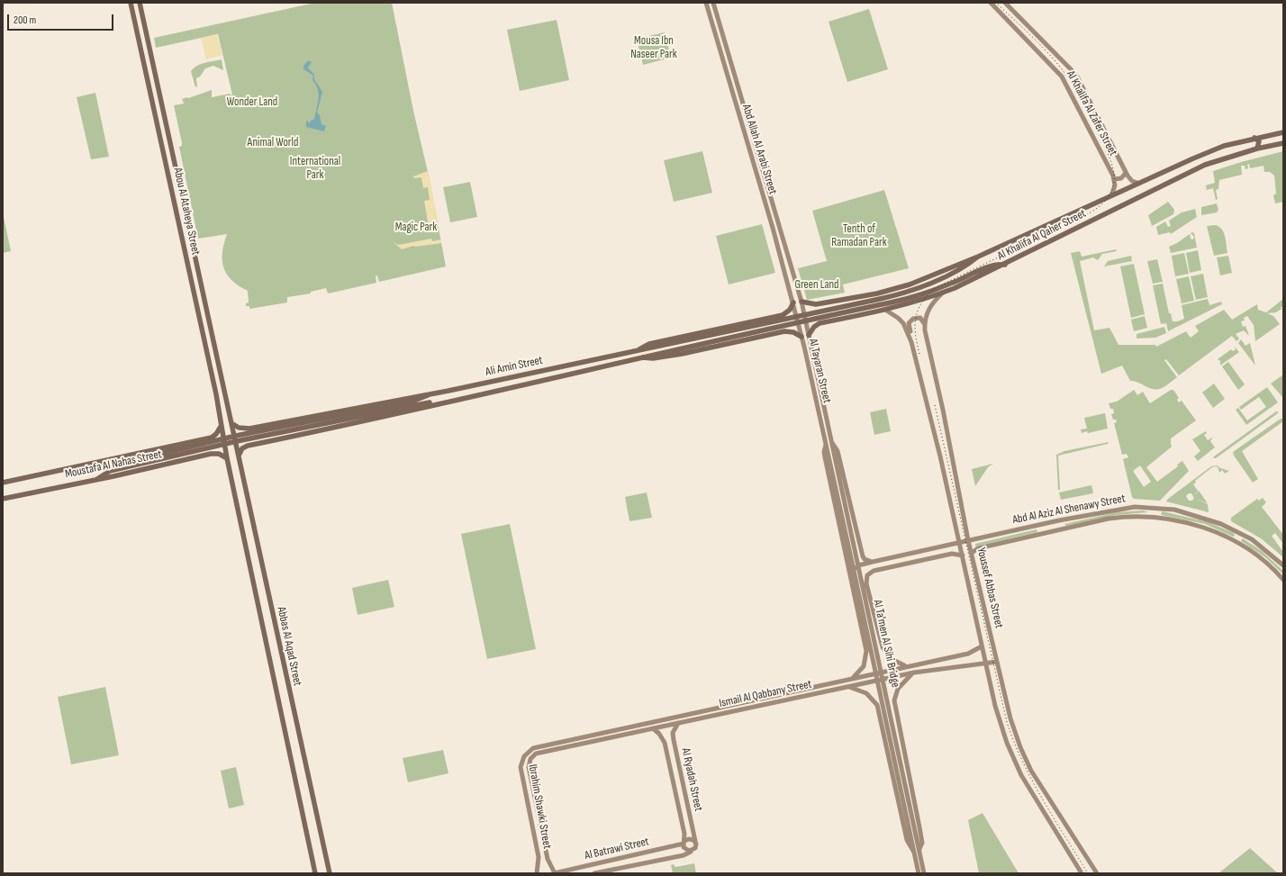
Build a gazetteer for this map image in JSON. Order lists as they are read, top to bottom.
{
  "streets": {
    "main road": [
      "Al Khalifa Al Zafer Street",
      "Abd Allah Al Arabi Street",
      "Abou Al Ataheya Street",
      "Al Khalifa Al Qaher Street",
      "Ali Amin Street",
      "Al Tayaran Street",
      "Moustafa Al Nahas Street",
      "Abd Al Aziz Al Shenawy Street",
      "Youssef Abbas Street",
      "Al Ta'men Al Sihi Bridge",
      "Abbas Al Aqad Street",
      "Ismail Al Qabbany Street",
      "Al Ryadah Street",
      "Ibrahim Shawki Street",
      "Al Batrawi Street"
    ]
  },
  "crossings": [
    ["Al Khalifa Al Zafer Street", "Al Khalifa Al Qaher Street"],
    ["Abd Allah Al Arabi Street", "Ali Amin Street"],
    ["Abd Allah Al Arabi Street", "Al Tayaran Street"],
    ["Abou Al Ataheya Street", "Ali Amin Street"],
    ["Abou Al Ataheya Street", "Moustafa Al Nahas Street"],
    ["Abou Al Ataheya Street", "Abbas Al Aqad Street"],
    ["Al Khalifa Al Qaher Street", "Al Tayaran Street"],
    ["Al Khalifa Al Qaher Street", "Youssef Abbas Street"],
    ["Ali Amin Street", "Al Tayaran Street"],
    ["Ali Amin Street", "Abbas Al Aqad Street"],
    ["Al Tayaran Street", "Al Ta'men Al Sihi Bridge"],
    ["Moustafa Al Nahas Street", "Abbas Al Aqad Street"],
    ["Abd Al Aziz Al Shenawy Street", "Youssef Abbas Street"],
    ["Youssef Abbas Street", "Ismail Al Qabbany Street"],
    ["Ismail Al Qabbany Street", "Al Ryadah Street"],
    ["Ismail Al Qabbany Street", "Ibrahim Shawki Street"],
    ["Al Ryadah Street", "Al Batrawi Street"],
    ["Ibrahim Shawki Street", "Al Batrawi Street"]
  ],
  "parks": [
    "Mousa Ibn Naseer Park",
    "Wonder Land",
    "Animal World",
    "International Park",
    "Magic Park",
    "Tenth of Ramadan Park",
    "Green Land"
  ],
  "scale_bar": "200 m"
}
